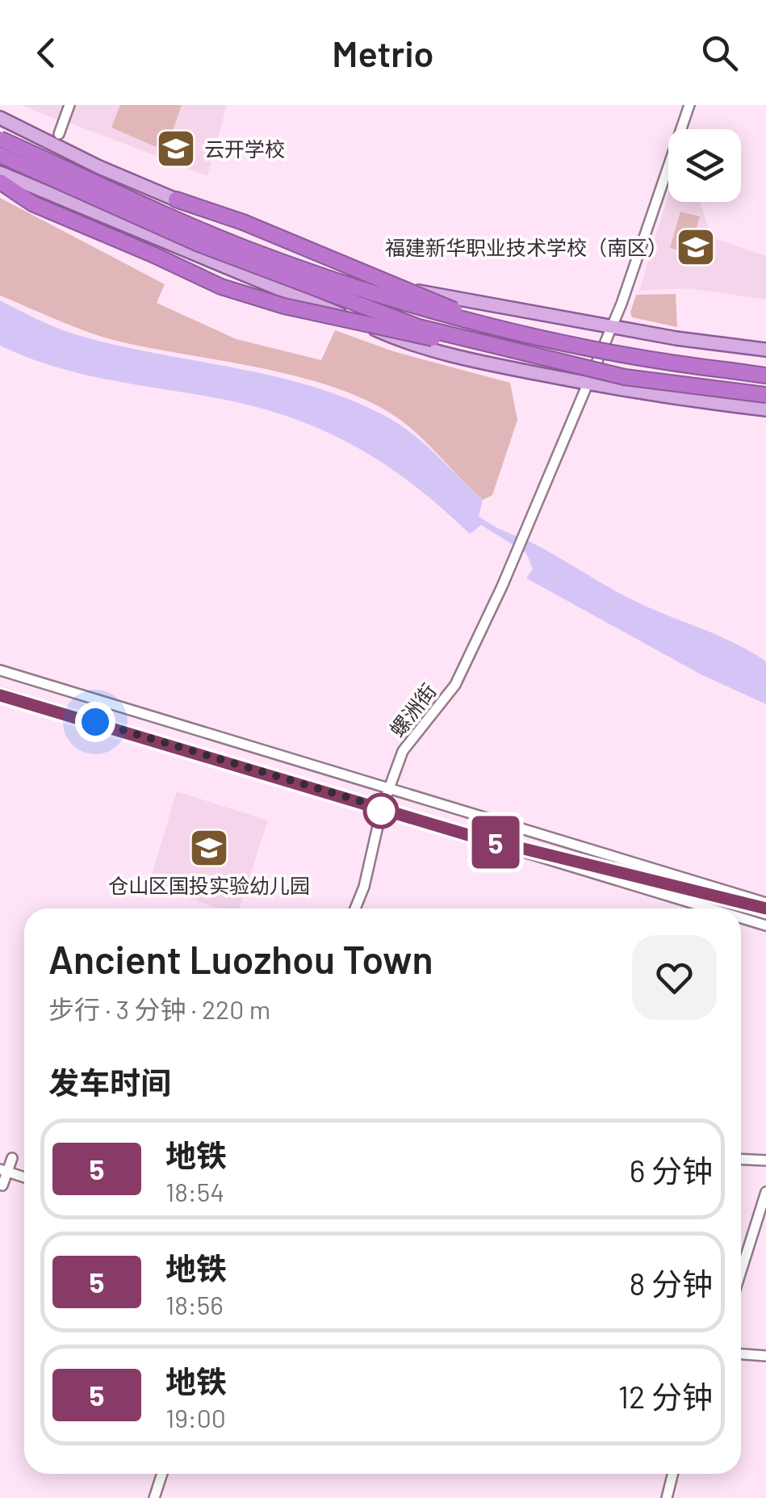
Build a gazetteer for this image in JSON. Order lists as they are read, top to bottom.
{
  "streets": {
    "street": ["螺洲街"]
  },
  "places": {
    "school or university": ["云开学校", "福建新华职业技术学校（南区）", "仓山区国投实验幼儿园"]
  },
  "lines": ["metro line 5"],
  "page": {
    "header": "Metrio",
    "on_map": "5",
    "heading": [
      ["Ancient Luozhou Town", "步行 · 3 分钟 · 220 m"],
      "发车时间"
    ],
    "list": [
      {
        "mark": "5",
        "name": "地铁",
        "note": "18:54",
        "value": "6 分钟"
      },
      {
        "mark": "5",
        "name": "地铁",
        "note": "18:56",
        "value": "8 分钟"
      },
      {
        "mark": "5",
        "name": "地铁",
        "note": "19:00",
        "value": "12 分钟"
      }
    ]
  }
}
